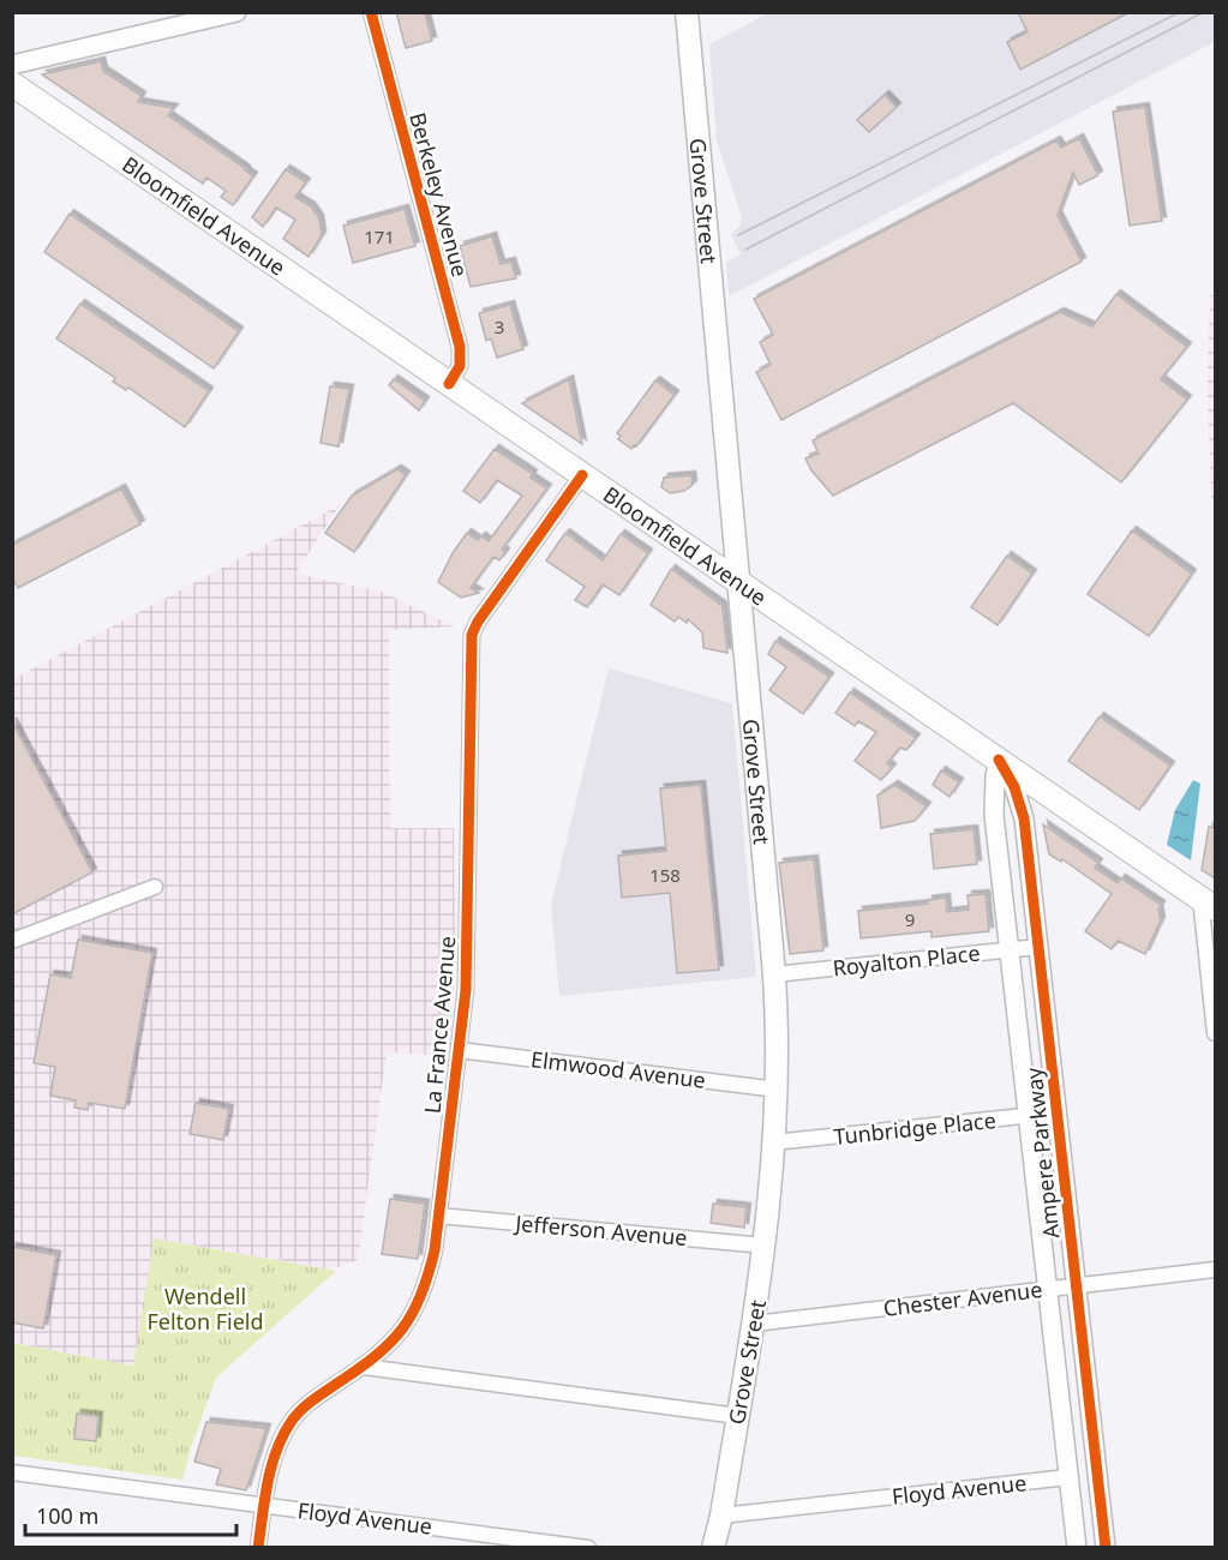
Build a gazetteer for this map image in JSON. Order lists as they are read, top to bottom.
{
  "streets": {
    "main road": ["Grove Street", "Bloomfield Avenue"],
    "street": [
      "Berkeley Avenue",
      "Royalton Place",
      "La France Avenue",
      "Elmwood Avenue",
      "Tunbridge Place",
      "Ampere Parkway",
      "Jefferson Avenue",
      "Chester Avenue",
      "Floyd Avenue"
    ]
  },
  "crossings": [
    ["Berkeley Avenue", "Bloomfield Avenue"],
    ["Grove Street", "Bloomfield Avenue"],
    ["Grove Street", "Royalton Place"],
    ["Grove Street", "Elmwood Avenue"],
    ["Grove Street", "Tunbridge Place"],
    ["Grove Street", "Jefferson Avenue"],
    ["Grove Street", "Chester Avenue"],
    ["Grove Street", "Floyd Avenue"],
    ["Bloomfield Avenue", "La France Avenue"],
    ["Bloomfield Avenue", "Ampere Parkway"],
    ["Royalton Place", "Ampere Parkway"],
    ["La France Avenue", "Elmwood Avenue"],
    ["La France Avenue", "Jefferson Avenue"],
    ["La France Avenue", "Floyd Avenue"],
    ["Tunbridge Place", "Ampere Parkway"],
    ["Ampere Parkway", "Chester Avenue"],
    ["Ampere Parkway", "Floyd Avenue"]
  ],
  "parks": ["Wendell Felton Field"],
  "house_numbers": [
    "171",
    "3",
    "158",
    "9"
  ],
  "scale_bar": "100 m"
}
